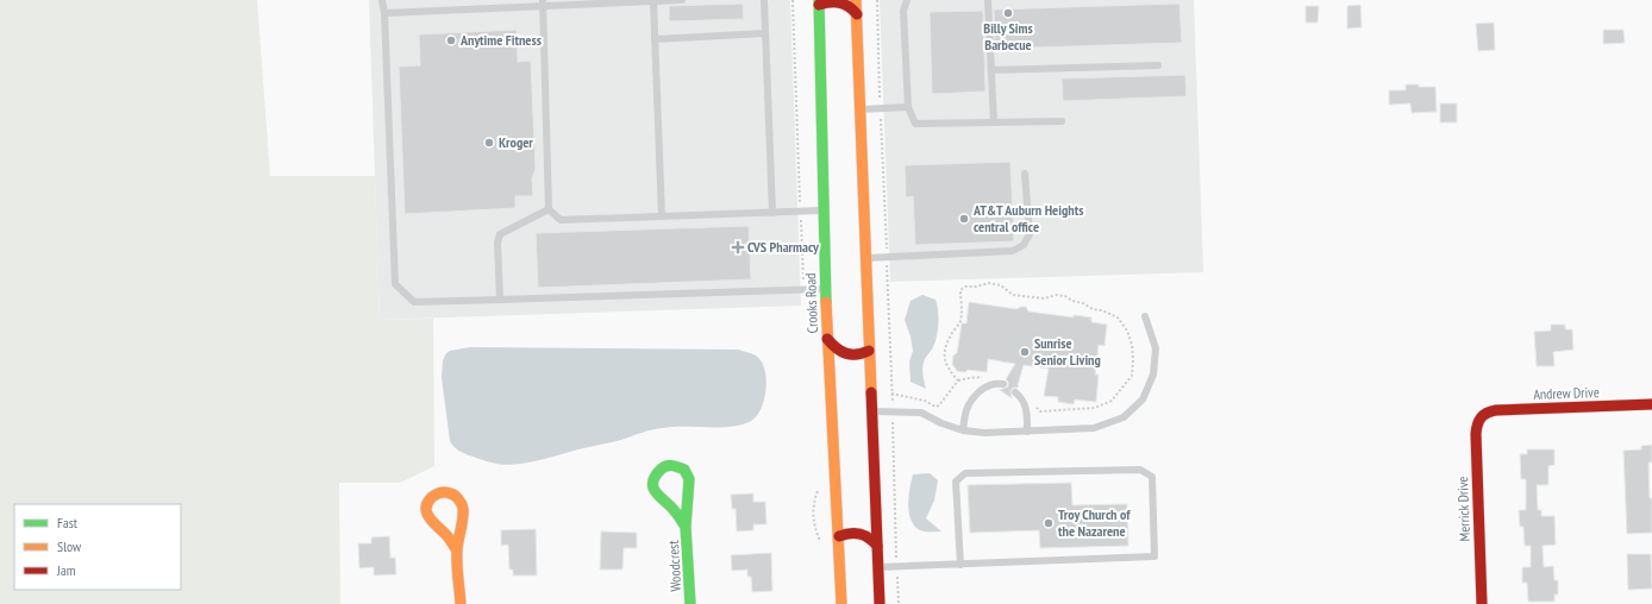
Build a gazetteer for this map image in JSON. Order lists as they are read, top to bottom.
{
  "streets": {
    "main road": [
      "Crooks Road",
      "Andrew Drive",
      "Merrick Drive",
      "Woodcrest"
    ]
  },
  "crossings": [
    ["Andrew Drive", "Merrick Drive"]
  ],
  "places": {
    "other": [
      "Billy Sims Barbecue",
      "Anytime Fitness",
      "Kroger",
      "AT&T Auburn Heights central office",
      "Sunrise Senior Living",
      "Troy Church of the Nazarene"
    ],
    "health": ["CVS Pharmacy"]
  },
  "legend": ["Fast", "Slow", "Jam"]
}
